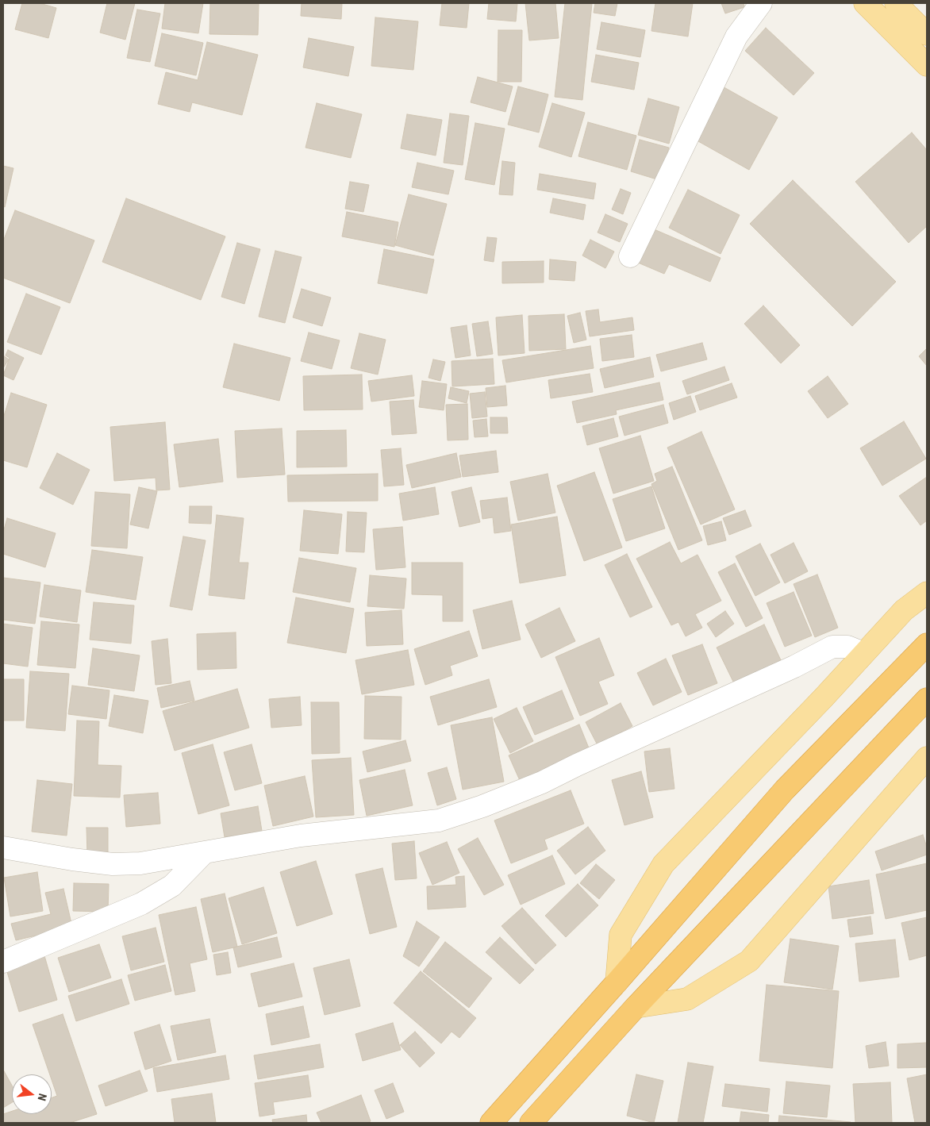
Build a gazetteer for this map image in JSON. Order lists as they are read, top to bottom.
{
  "north": "right"
}
